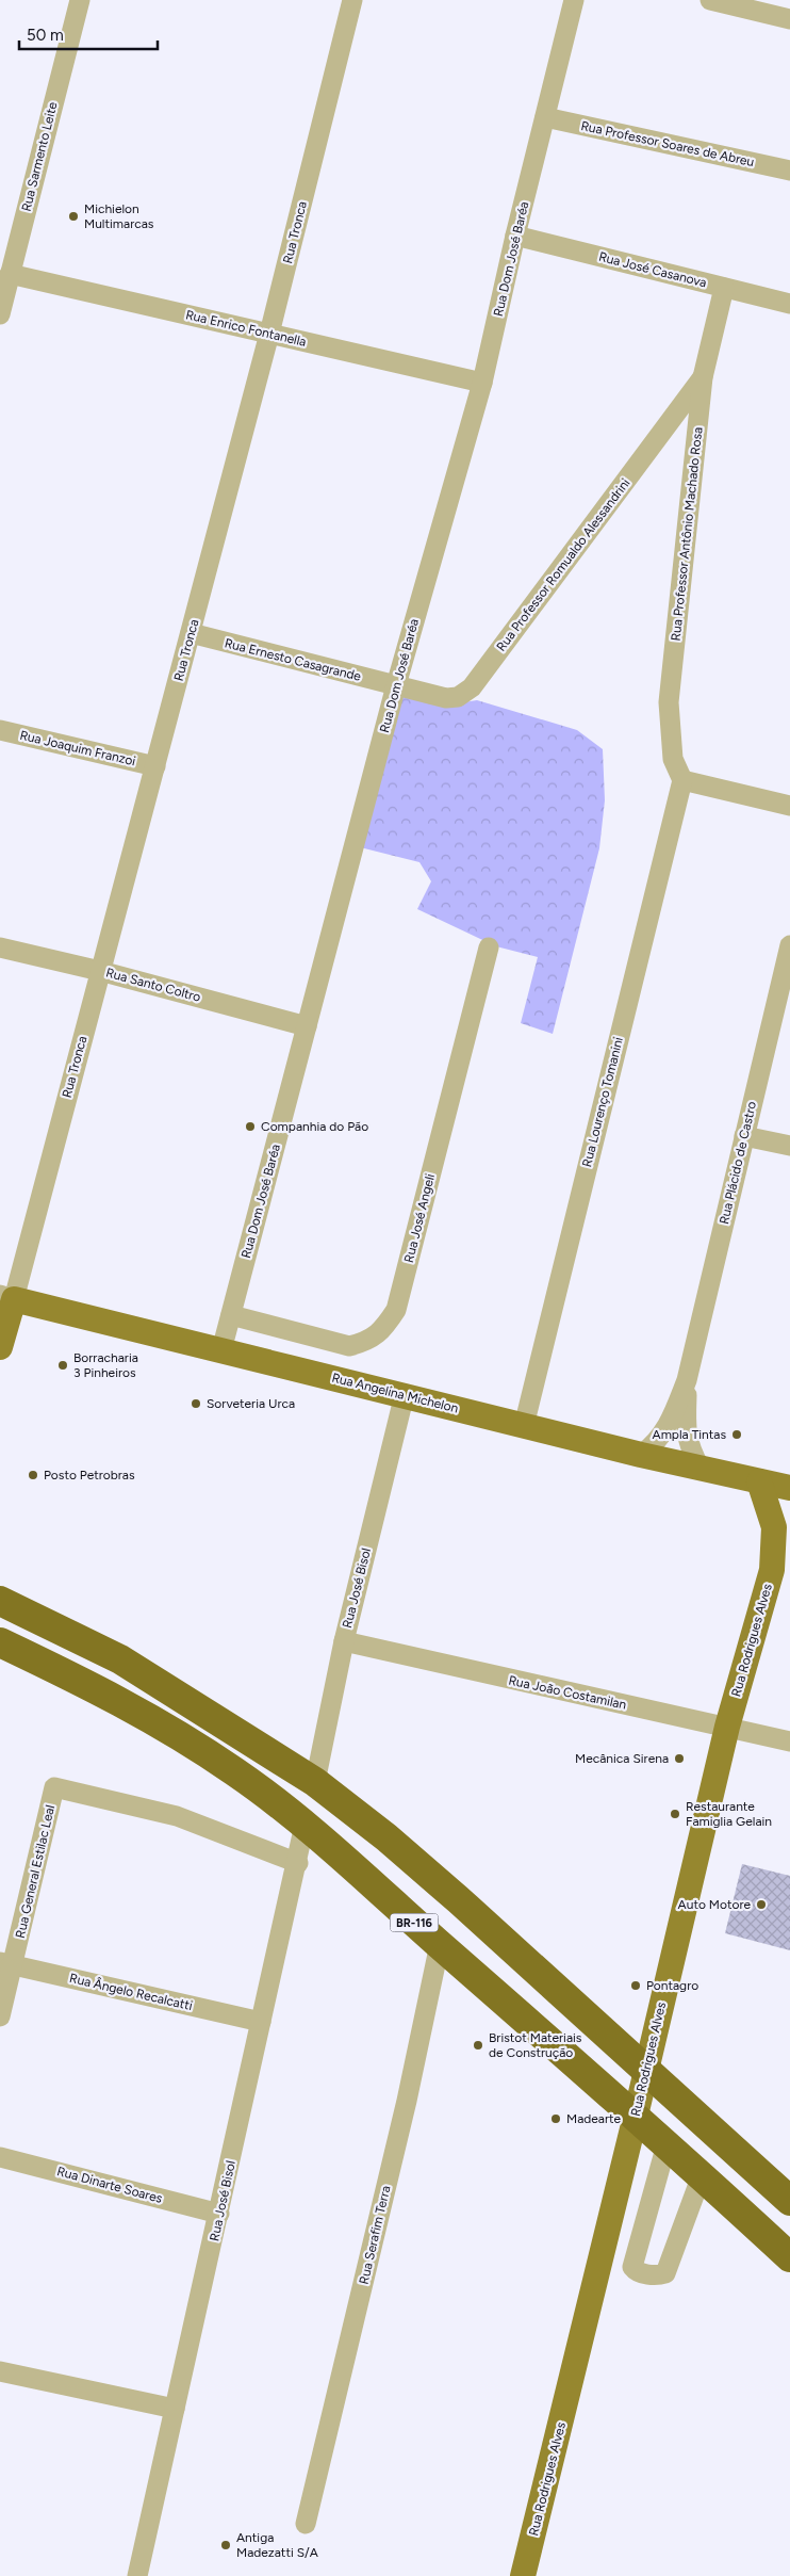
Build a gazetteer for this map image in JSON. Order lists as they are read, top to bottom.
{
  "streets": {
    "highway": ["BR-116"],
    "main road": ["Rua Angelina Michelon", "Rua Rodrigues Alves"],
    "street": [
      "Rua Professor Soares de Abreu",
      "Rua Sarmento Leite",
      "Rua Tronca",
      "Rua Dom José Baréa",
      "Rua José Casanova",
      "Rua Enrico Fontanella",
      "Rua Professor Antônio Machado Rosa",
      "Rua Professor Romualdo Alessandrini",
      "Rua Ernesto Casagrande",
      "Rua Joaquim Franzoi",
      "Rua Santo Coltro",
      "Rua Lourenço Tomanini",
      "Rua Plácido de Castro",
      "Rua José Angeli",
      "Rua José Bisol",
      "Rua João Costamilan",
      "Rua General Estilac Leal",
      "Rua Ângelo Recalcatti",
      "Rua Dinarte Soares",
      "Rua Serafim Terra"
    ]
  },
  "crossings": [
    ["Rua Professor Soares de Abreu", "Rua Dom José Baréa"],
    ["Rua Sarmento Leite", "Rua Enrico Fontanella"],
    ["Rua Tronca", "Rua Enrico Fontanella"],
    ["Rua Tronca", "Rua Ernesto Casagrande"],
    ["Rua Tronca", "Rua Joaquim Franzoi"],
    ["Rua Tronca", "Rua Santo Coltro"],
    ["Rua Tronca", "Rua Angelina Michelon"],
    ["Rua Dom José Baréa", "Rua José Casanova"],
    ["Rua Dom José Baréa", "Rua Enrico Fontanella"],
    ["Rua Dom José Baréa", "Rua Professor Romualdo Alessandrini"],
    ["Rua Dom José Baréa", "Rua Ernesto Casagrande"],
    ["Rua Dom José Baréa", "Rua Santo Coltro"],
    ["Rua Dom José Baréa", "Rua José Angeli"],
    ["Rua Dom José Baréa", "Rua Angelina Michelon"],
    ["Rua José Casanova", "Rua Professor Antônio Machado Rosa"],
    ["Rua Professor Antônio Machado Rosa", "Rua Professor Romualdo Alessandrini"],
    ["Rua Professor Antônio Machado Rosa", "Rua Lourenço Tomanini"],
    ["Rua Professor Romualdo Alessandrini", "Rua Ernesto Casagrande"],
    ["Rua Lourenço Tomanini", "Rua Angelina Michelon"],
    ["Rua Plácido de Castro", "Rua Angelina Michelon"],
    ["Rua Angelina Michelon", "Rua José Bisol"],
    ["Rua Angelina Michelon", "Rua Rodrigues Alves"],
    ["Rua José Bisol", "Rua João Costamilan"],
    ["Rua José Bisol", "Rua General Estilac Leal"],
    ["Rua José Bisol", "BR-116"],
    ["Rua José Bisol", "Rua Ângelo Recalcatti"],
    ["Rua José Bisol", "Rua Dinarte Soares"],
    ["Rua Rodrigues Alves", "Rua João Costamilan"],
    ["Rua Rodrigues Alves", "BR-116"],
    ["Rua General Estilac Leal", "Rua Ângelo Recalcatti"],
    ["BR-116", "Rua Serafim Terra"]
  ],
  "places": [
    "Michielon Multimarcas",
    "Companhia do Pão",
    "Borracharia 3 Pinheiros",
    "Sorveteria Urca",
    "Ampla Tintas",
    "Posto Petrobras",
    "Mecânica Sirena",
    "Restaurante Famiglia Gelain",
    "Auto Motore",
    "Pontagro",
    "Bristot Materiais de Construção",
    "Madearte",
    "Antiga Madezatti S/A"
  ],
  "scale_bar": "50 m"
}
